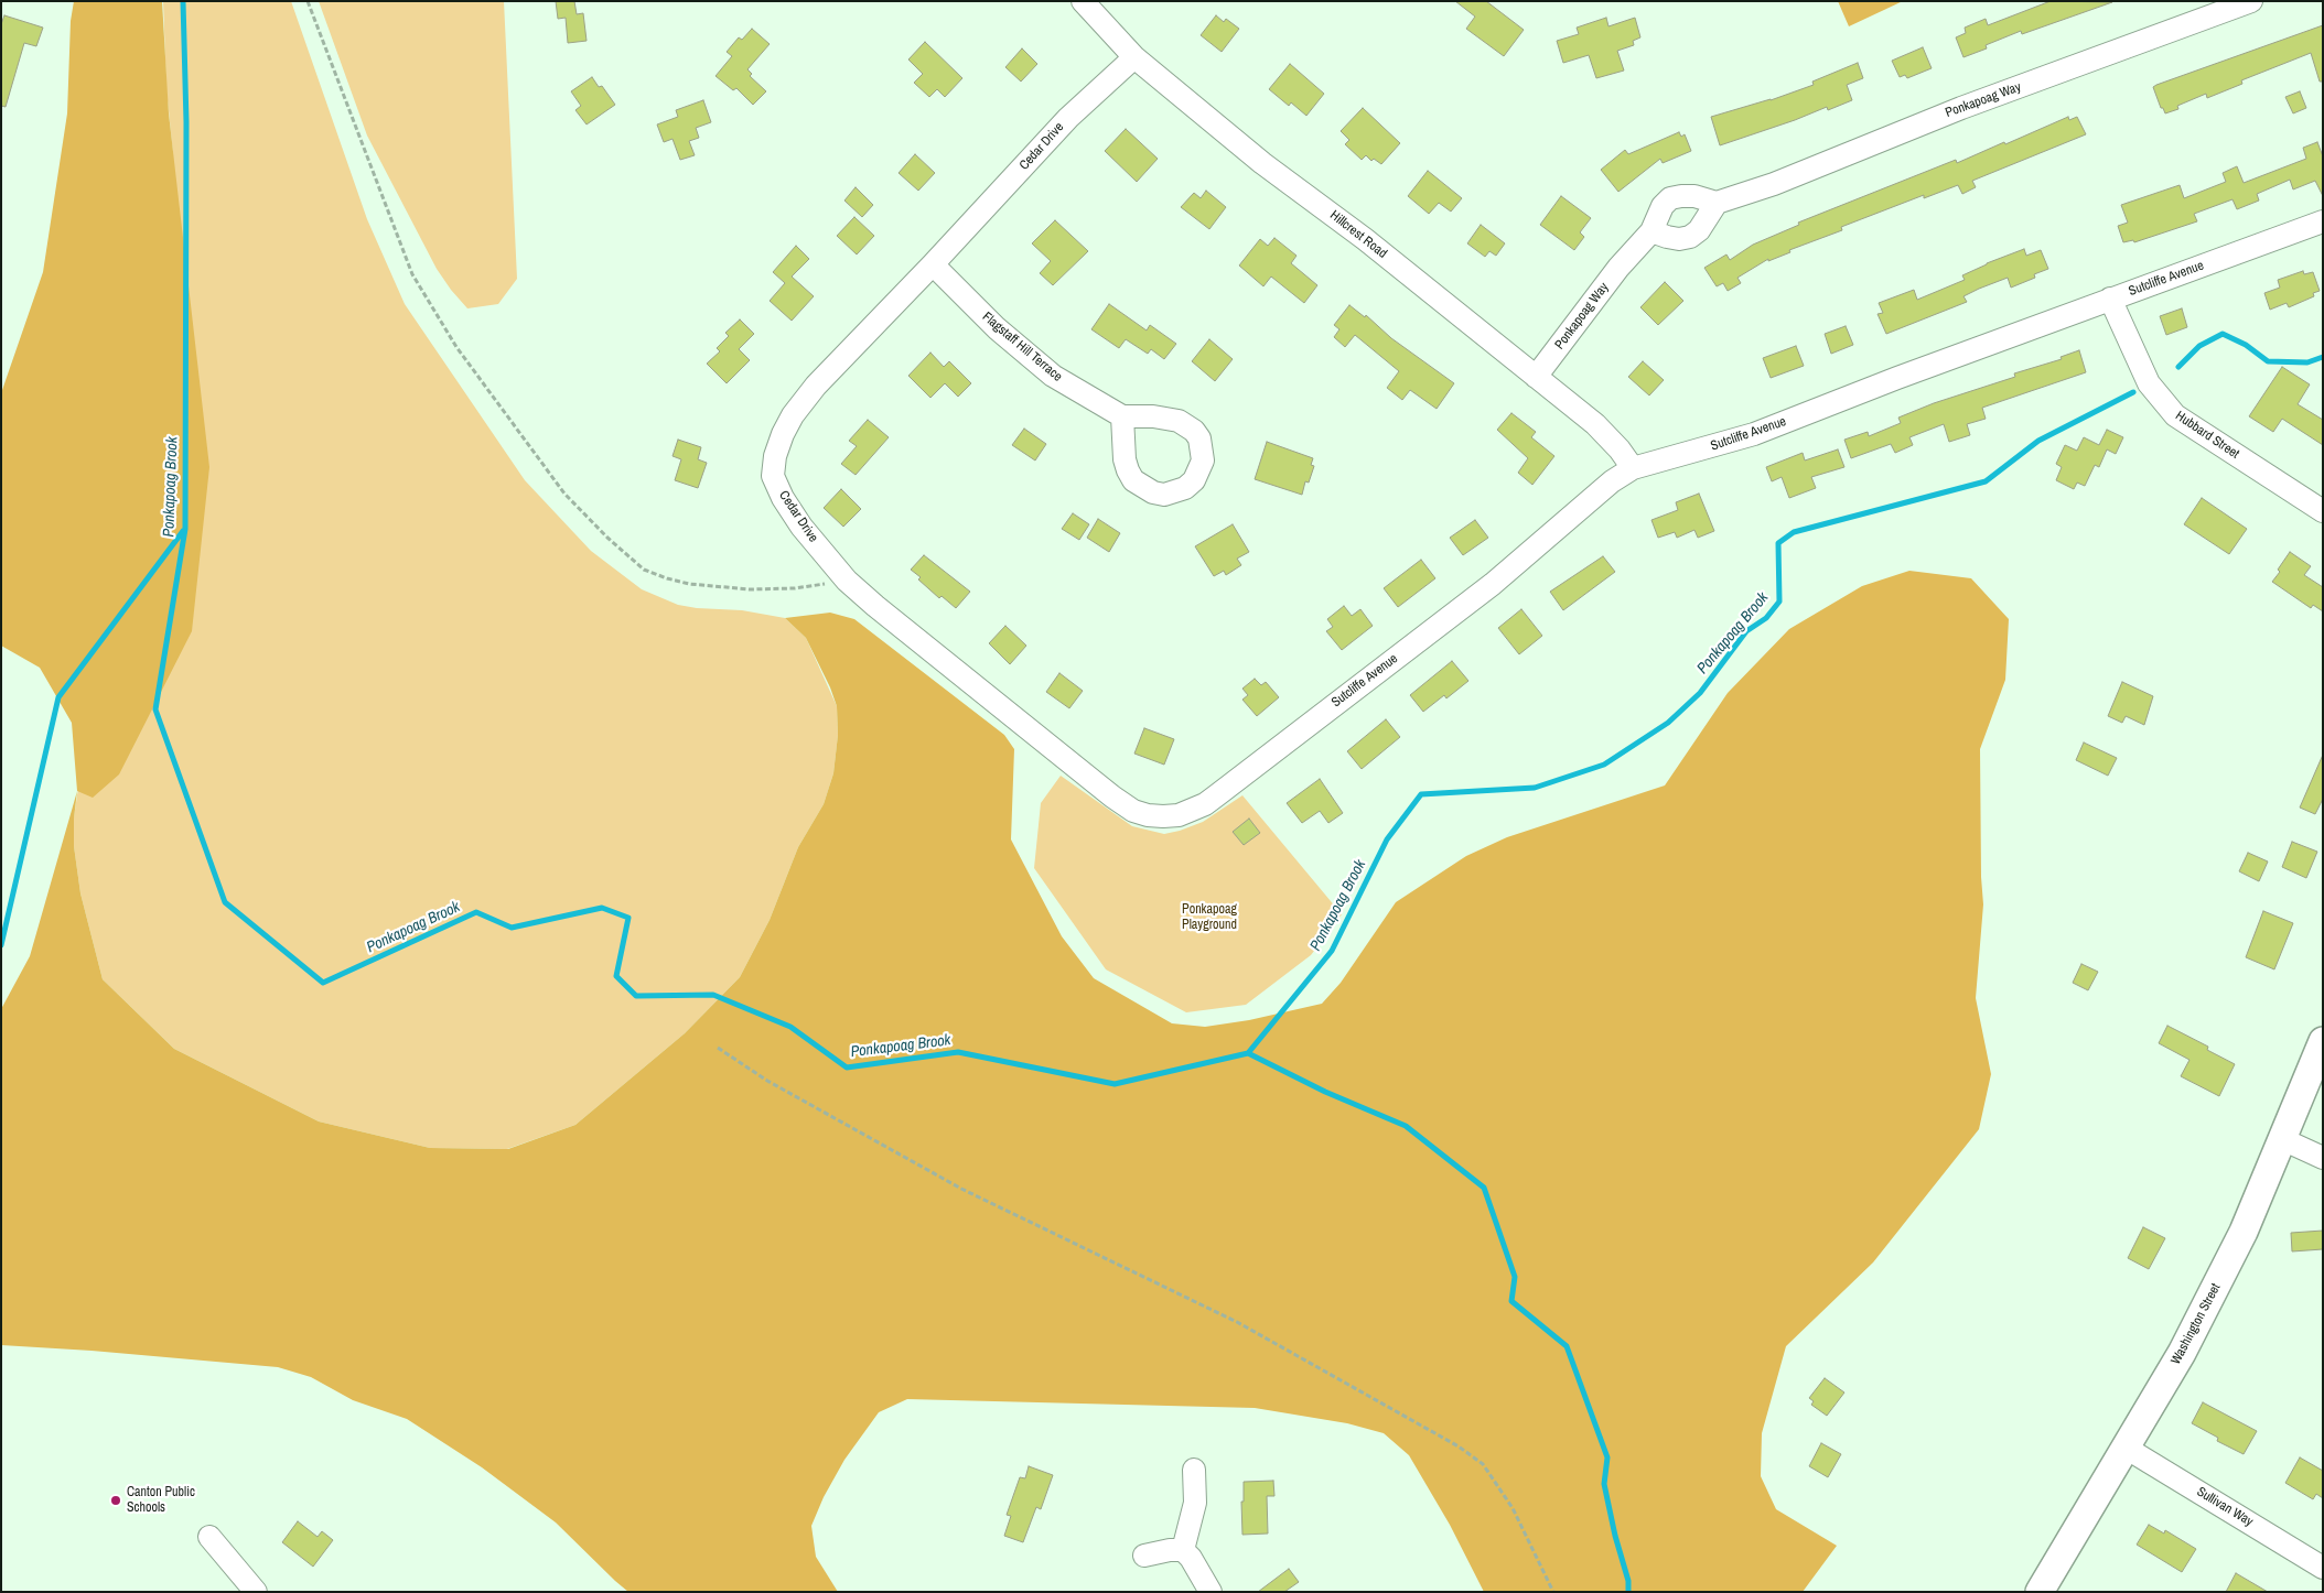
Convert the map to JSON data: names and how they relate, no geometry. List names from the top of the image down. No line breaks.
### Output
{"streets":{"main road":["Washington Street"],"street":["Ponkapoag Way","Cedar Drive","Hillcrest Road","Sutcliffe Avenue","Flagstaff Hill Terrace","Hubbard Street","Sullivan Way"]},"crossings":[["Ponkapoag Way","Hillcrest Road"],["Cedar Drive","Hillcrest Road"],["Cedar Drive","Sutcliffe Avenue"],["Cedar Drive","Flagstaff Hill Terrace"],["Hillcrest Road","Sutcliffe Avenue"],["Sutcliffe Avenue","Hubbard Street"],["Washington Street","Sullivan Way"]],"water":["Ponkapoag Brook"],"parks":["Ponkapoag Playground"],"places":["Canton Public Schools"]}
